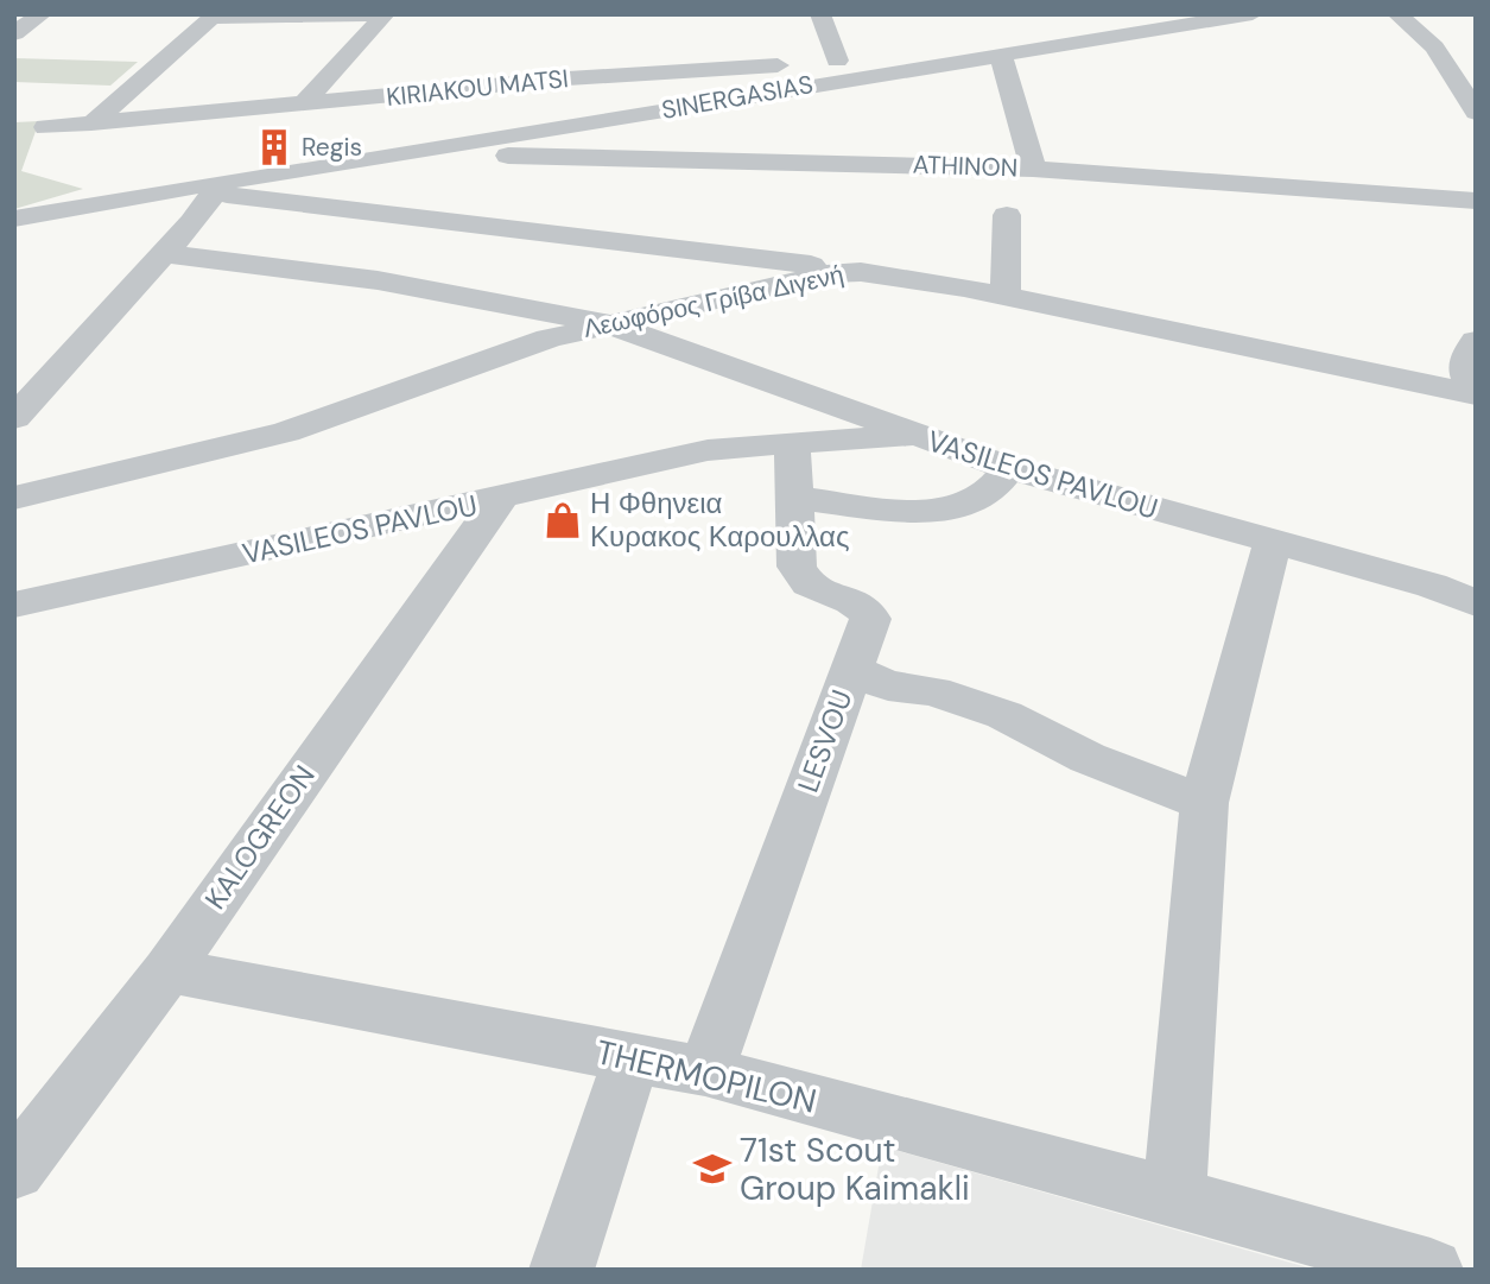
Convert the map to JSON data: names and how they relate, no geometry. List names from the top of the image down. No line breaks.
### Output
{"streets":{"street":["KIRIAKOU MATSI","SINERGASIAS","ATHINON","Λεωφόρος Γρίβα Διγενή","VASILEOS PAVLOU","LESVOU","KALOGREON","THERMOPILON"]},"crossings":[["KIRIAKOU MATSI","SINERGASIAS"],["SINERGASIAS","ATHINON"],["VASILEOS PAVLOU","LESVOU"],["VASILEOS PAVLOU","KALOGREON"],["LESVOU","THERMOPILON"],["KALOGREON","THERMOPILON"]],"places":{"building":["Regis"],"shop":["Η Φθηνεια Κυρακος Καρουλλας"],"school or university":["71st Scout Group Kaimakli"]}}
